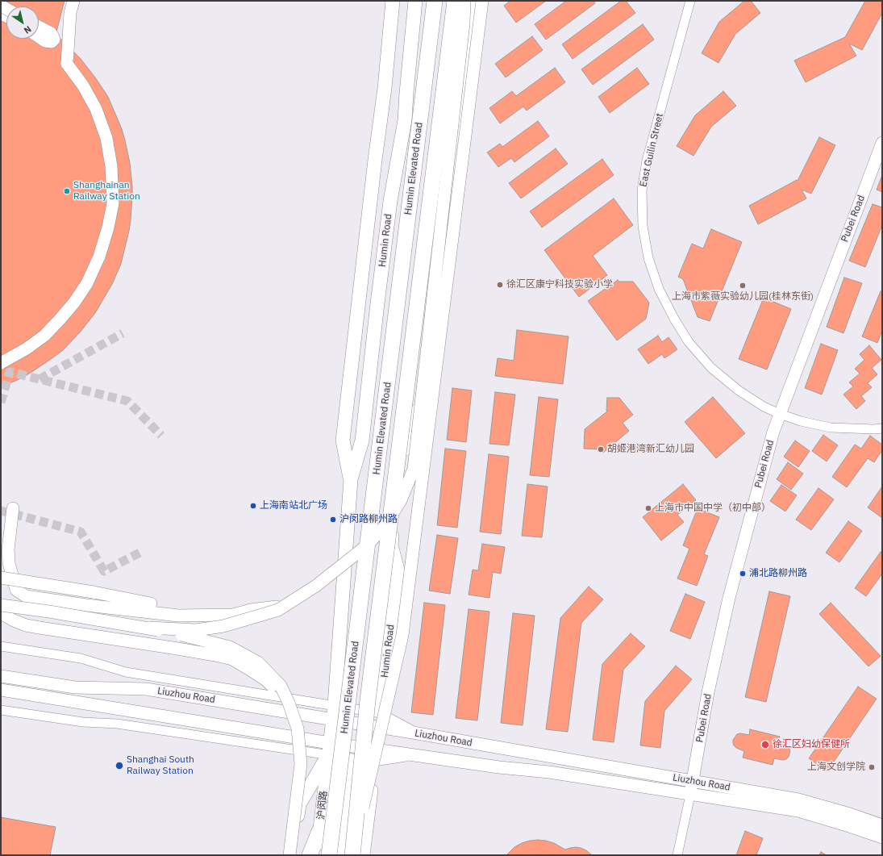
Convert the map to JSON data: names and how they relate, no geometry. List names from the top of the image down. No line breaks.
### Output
{"streets":{"highway":["Humin Elevated Road"],"main road":["Pubei Road","Humin Road","Liuzhou Road","沪闵路"],"street":["East Guilin Street"]},"crossings":[["East Guilin Street","Pubei Road"],["Humin Elevated Road","Humin Road"],["Pubei Road","Liuzhou Road"],["Humin Road","Liuzhou Road"],["Humin Road","沪闵路"],["Liuzhou Road","沪闵路"]],"places":["Shanghainan Railway Station","徐汇区康宁科技实验小学","上海市紫薇实验幼儿园(桂林东街)","胡姬港湾新汇幼儿园","上海南站北广场","上海市中国中学（初中部）","沪闵路柳州路","浦北路柳州路","徐汇区妇幼保健所","Shanghai South Railway Station","上海文创学院"],"north":"bottom right"}
